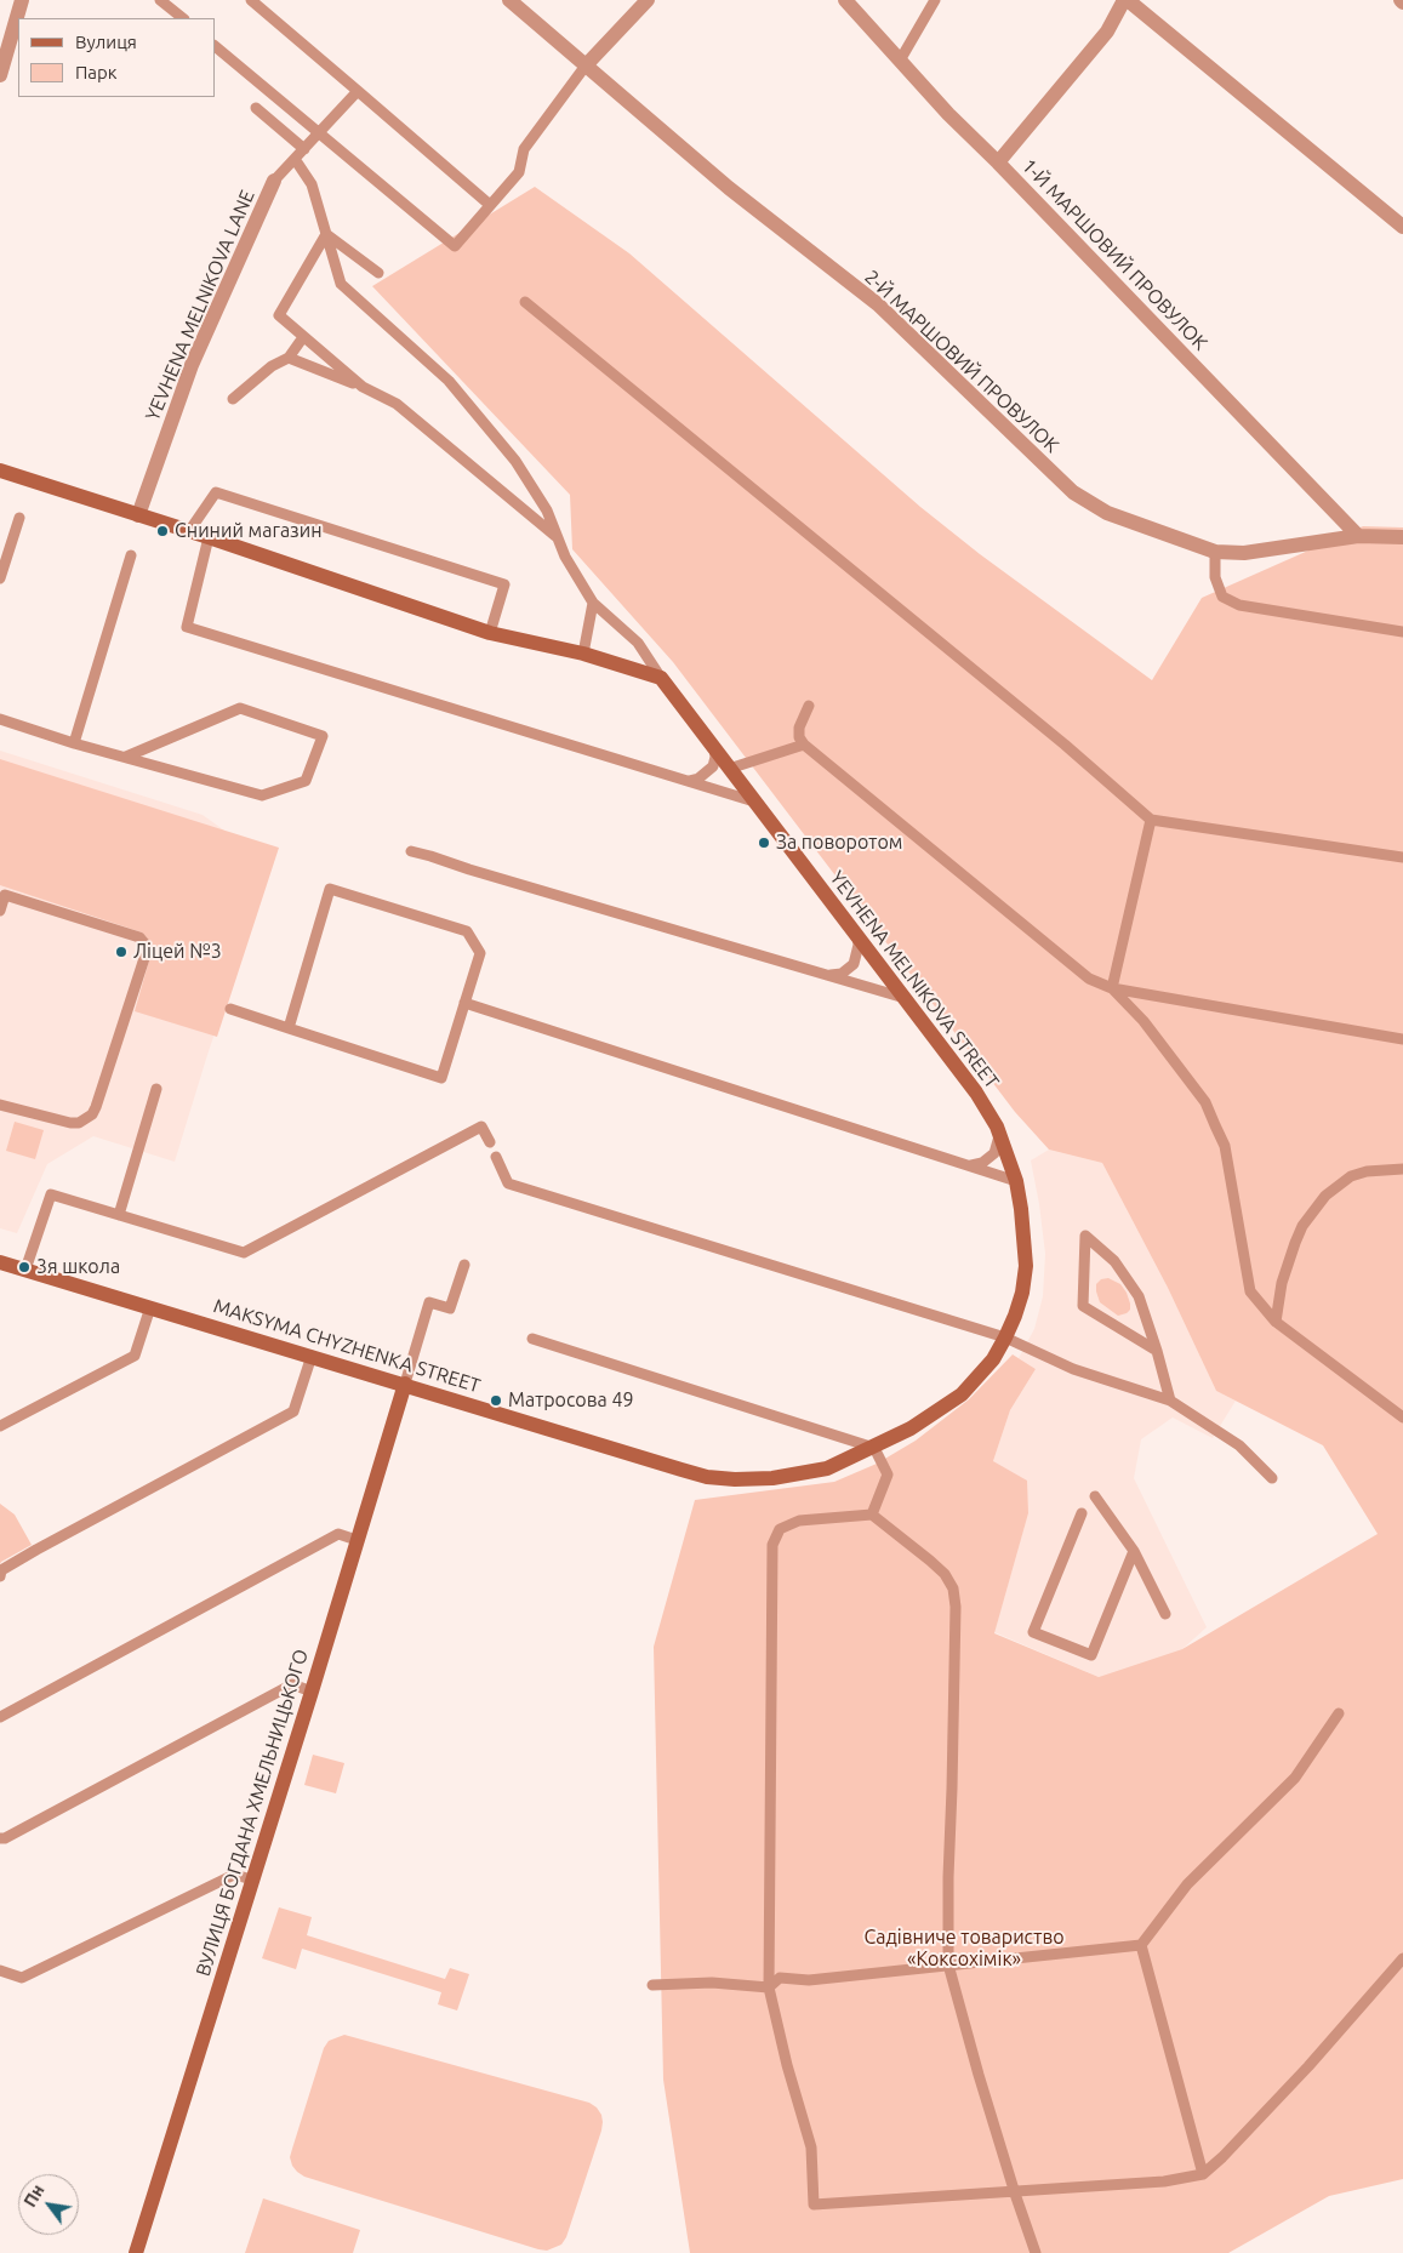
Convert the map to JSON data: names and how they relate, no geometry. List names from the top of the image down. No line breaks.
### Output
{"streets":{"street":["1-Й МАРШОВИЙ ПРОВУЛОК","YEVHENA MELNIKOVA LANE","2-Й МАРШОВИЙ ПРОВУЛОК","YEVHENA MELNIKOVA STREET","MAKSYMA CHYZHENKA STREET","ВУЛИЦЯ БОГДАНА ХМЕЛЬНИЦЬКОГО"]},"crossings":[["1-Й МАРШОВИЙ ПРОВУЛОК","2-Й МАРШОВИЙ ПРОВУЛОК"],["YEVHENA MELNIKOVA STREET","MAKSYMA CHYZHENKA STREET"],["MAKSYMA CHYZHENKA STREET","ВУЛИЦЯ БОГДАНА ХМЕЛЬНИЦЬКОГО"]],"parks":["Садівниче товариство «Коксохімік»"],"places":["Сниний магазин","За поворотом","Ліцей №3","3я школа","Матросова 49"],"legend":["Вулиця","Парк"],"north":"top left"}
